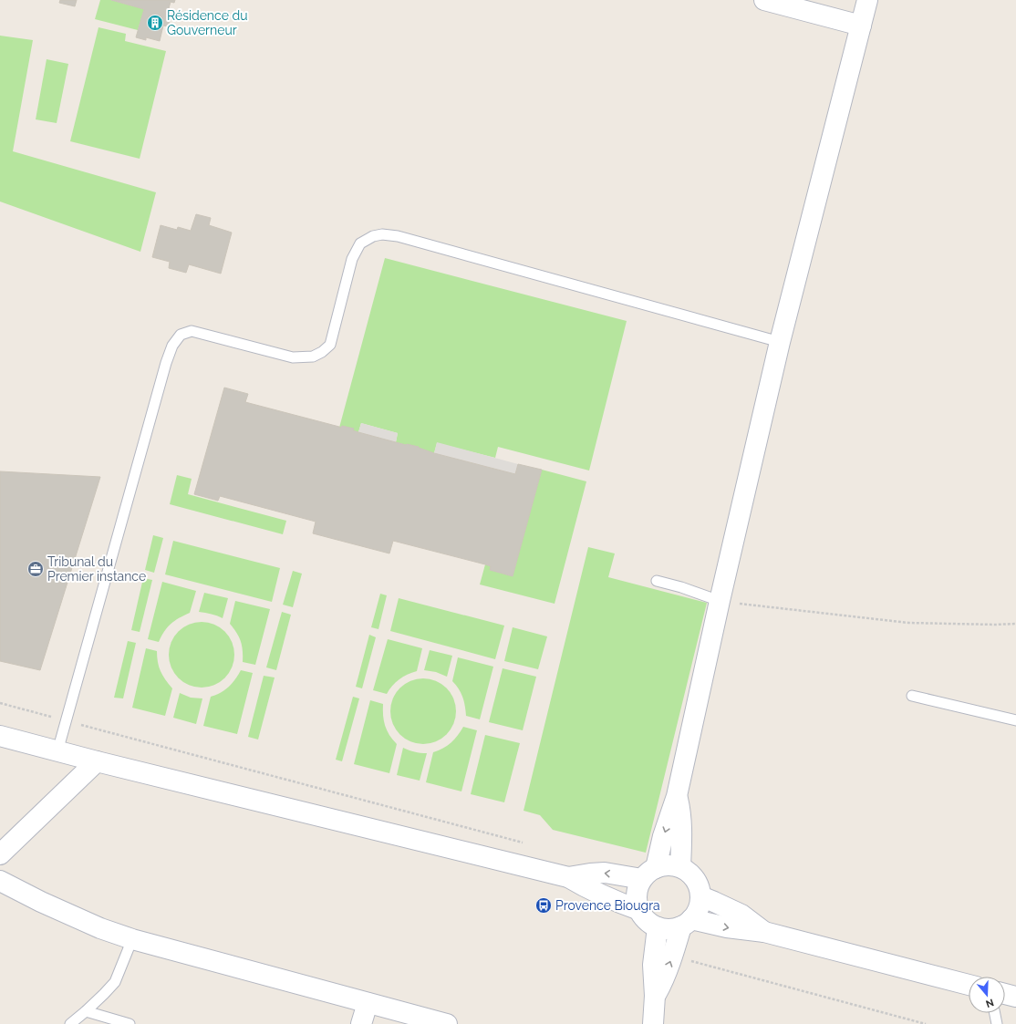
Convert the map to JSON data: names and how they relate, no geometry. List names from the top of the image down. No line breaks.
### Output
{"places":{"building":["Résidence du Gouverneur"],"office":["Tribunal du Premier instance"],"bus stop":["Provence Biougra"]},"north":"bottom"}
